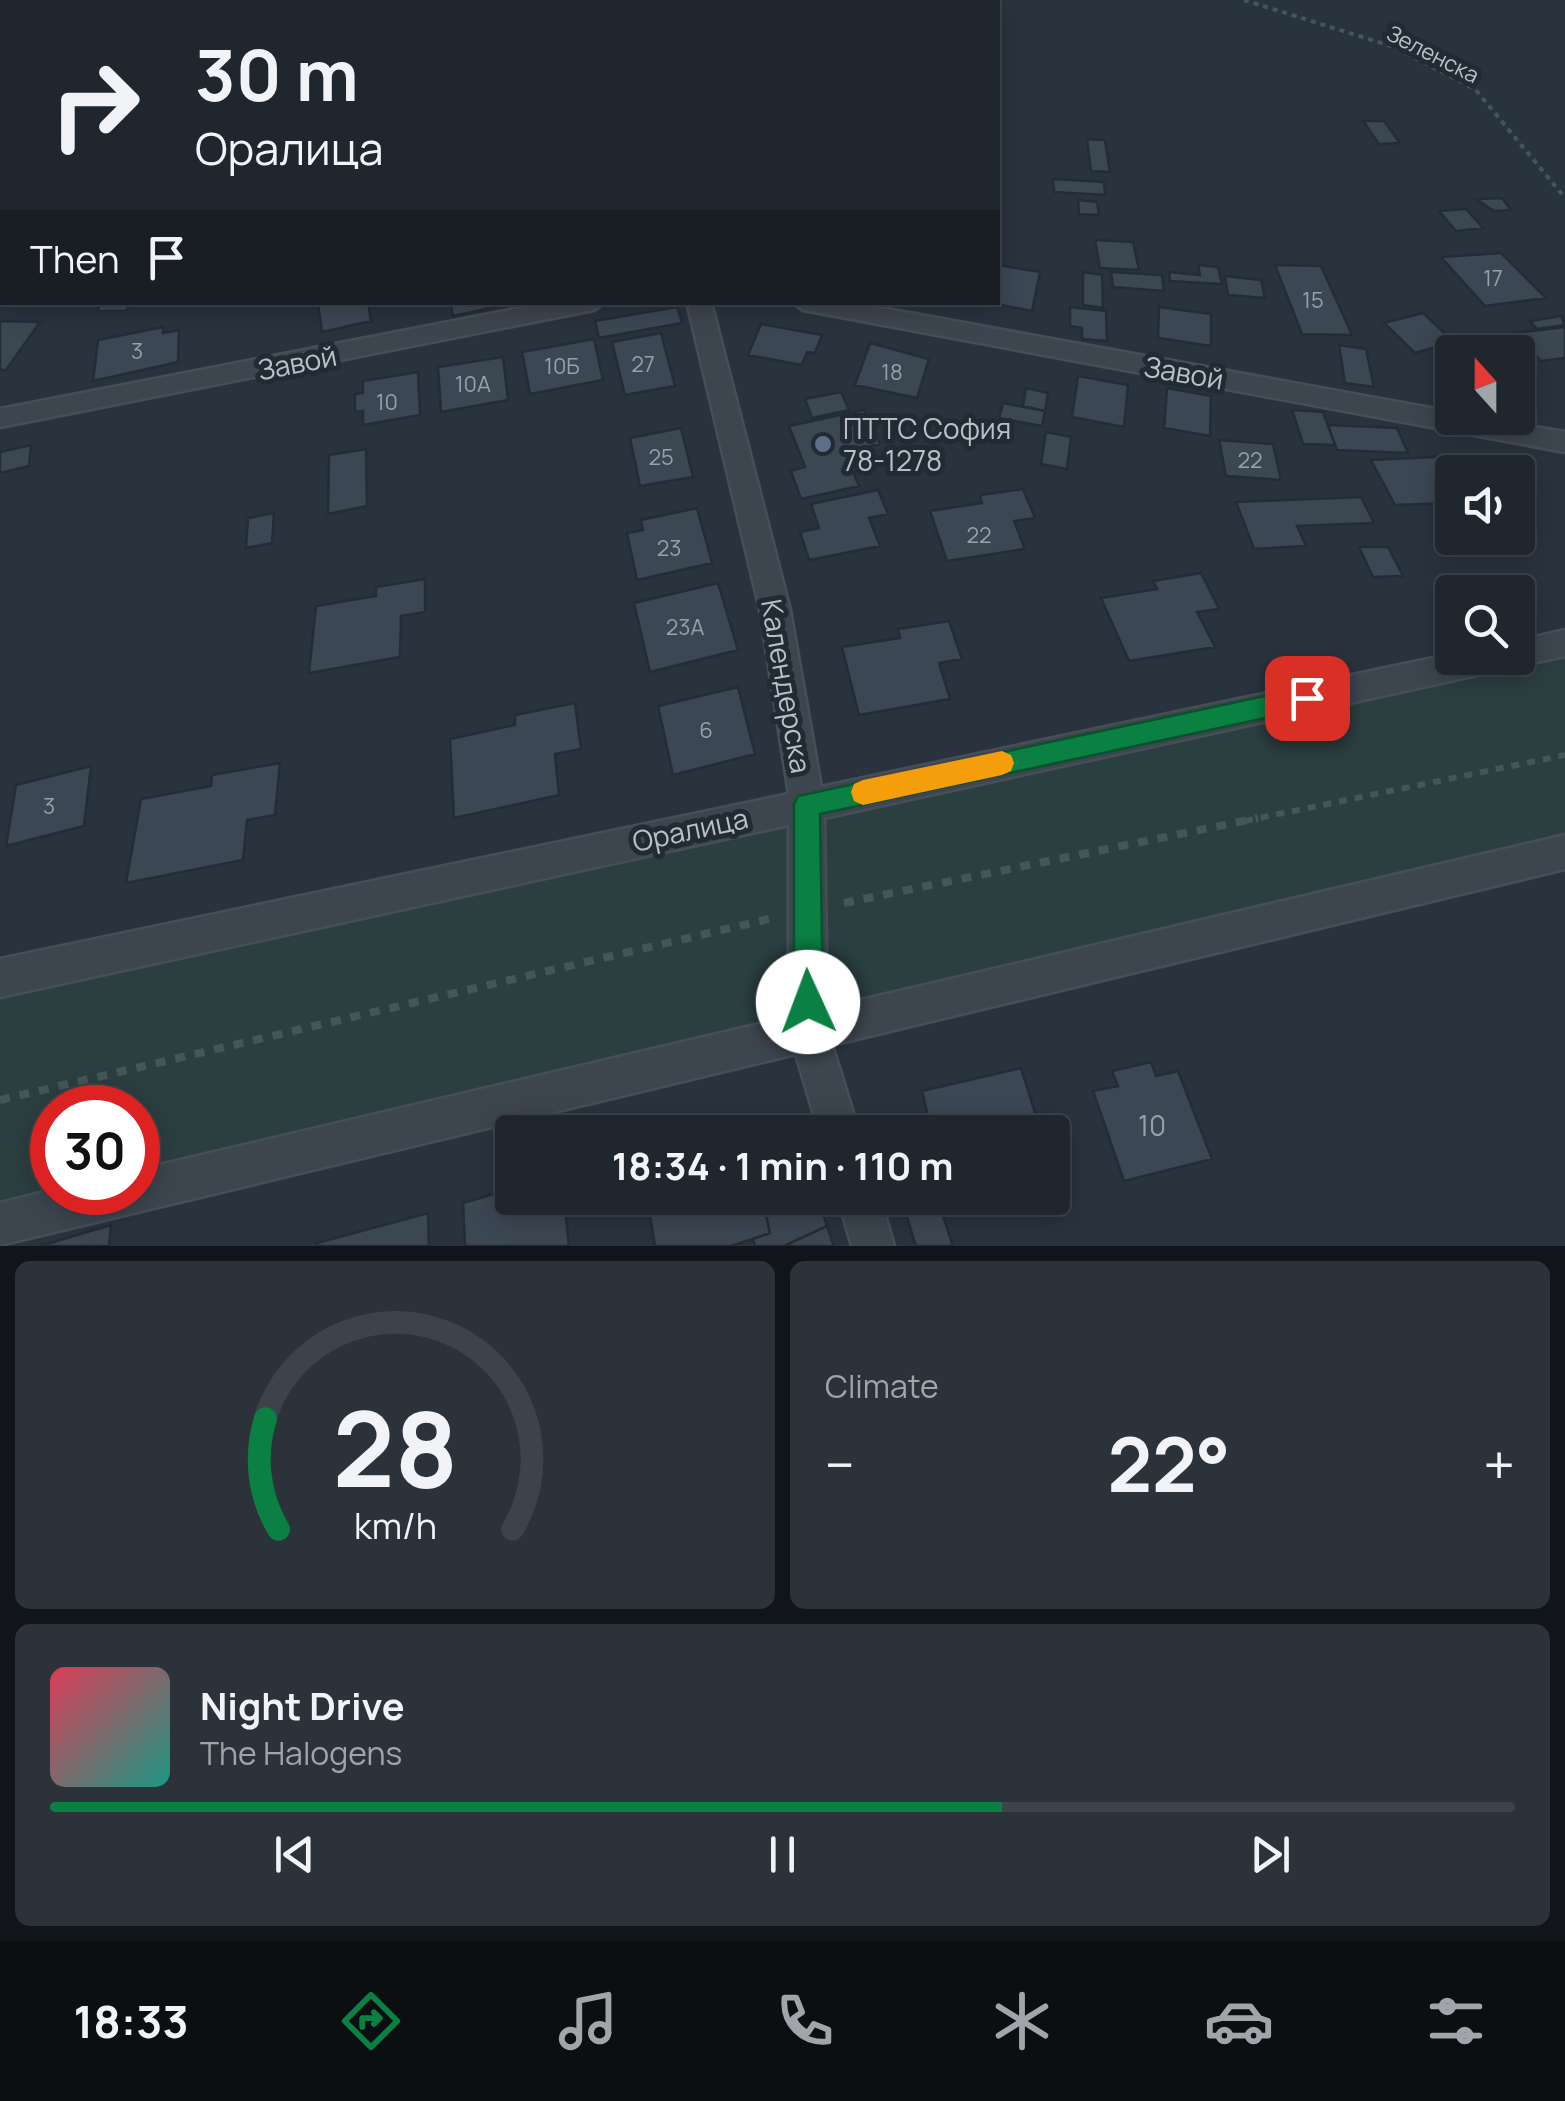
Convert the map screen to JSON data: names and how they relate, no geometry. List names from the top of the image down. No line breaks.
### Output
{"streets":{"street":["Завой","Календерска","Оралица"],"path":["Зеленска"]},"crossings":[["Календерска","Оралица"]],"places":["ПТТС София 78-1278"],"house_numbers":["17","15","3","27","10Б","18","10А","10","25","22","22","23","23А","6","3","10"],"north":"top","page":{"turn":["30 m","Оралица"],"then":"Then","limit":"30","trip":"18:34 · 1 min · 110 m","tile":"Climate","heat":["−","22°","+"],"song":["Night Drive","The Halogens"],"tabs":"18:33","gauge":["28","km/h"]}}
